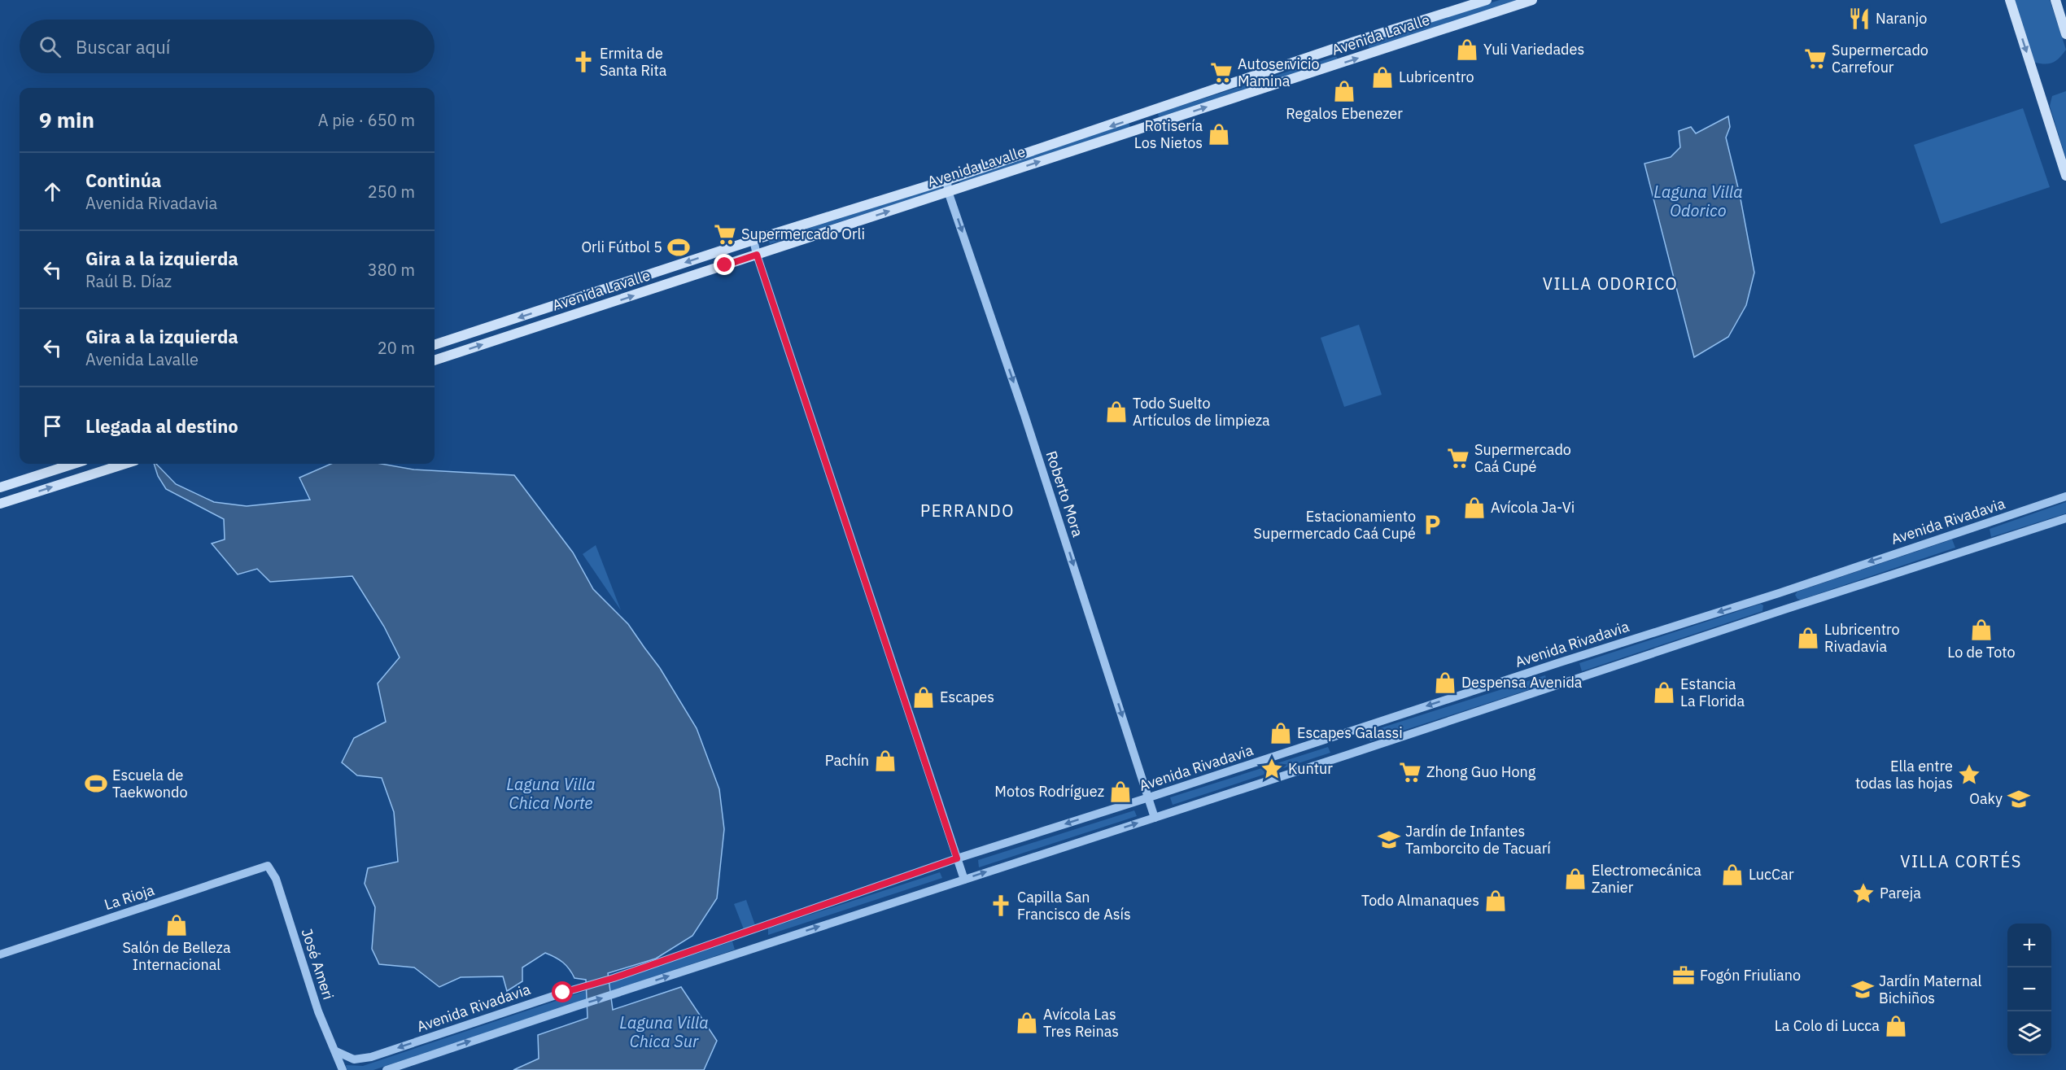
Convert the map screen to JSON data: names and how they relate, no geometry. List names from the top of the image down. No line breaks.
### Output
{"streets":{"main road":["Avenida Lavalle"],"street":["Roberto Mora","Avenida Rivadavia","La Rioja","José Ameri"]},"crossings":[["Avenida Lavalle","Roberto Mora"],["Roberto Mora","Avenida Rivadavia"],["Avenida Rivadavia","José Ameri"],["La Rioja","José Ameri"]],"one_way":["Roberto Mora"],"districts":["VILLA ODORICO","PERRANDO","VILLA CORTÉS"],"water":["Laguna Villa Odorico","Laguna Villa Chica Norte","Laguna Villa Chica Sur"],"places":{"restaurant":["Naranjo"],"shop":["Yuli Variedades","Lubricentro","Regalos Ebenezer","Rotisería Los Nietos","Todo Suelto Artículos de limpieza","Avícola Ja-Vi","Lo de Toto","Lubricentro Rivadavia","Despensa Avenida","Estancia La Florida","Escapes","Escapes Galassi","Pachín","Motos Rodríguez","LucCar","Electromecánica Zanier","Todo Almanaques","Salón de Belleza Internacional","Avícola Las Tres Reinas","La Colo di Lucca"],"supermarket":["Supermercado Carrefour","Autoservicio Mamina","Supermercado Orli","Supermercado Caá Cupé","Zhong Guo Hong"],"church":["Ermita de Santa Rita","Capilla San Francisco de Asís"],"sports":["Orli Fútbol 5","Escuela de Taekwondo"],"parking":["Estacionamiento Supermercado Caá Cupé"],"place":["Kuntur","Ella entre todas las hojas","Pareja"],"school or university":["Oaky","Jardín de Infantes Tamborcito de Tacuarí","Jardín Maternal Bichiños"],"office":["Fogón Friuliano"]},"page":{"search":"Buscar aquí","heading":["9 min","A pie · 650 m"],"list":[["Continúa","Avenida Rivadavia","250 m"],["Gira a la izquierda","Raúl B. Díaz","380 m"],["Gira a la izquierda","Avenida Lavalle","20 m"],"Llegada al destino"],"map_buttons":["+","−"]}}
